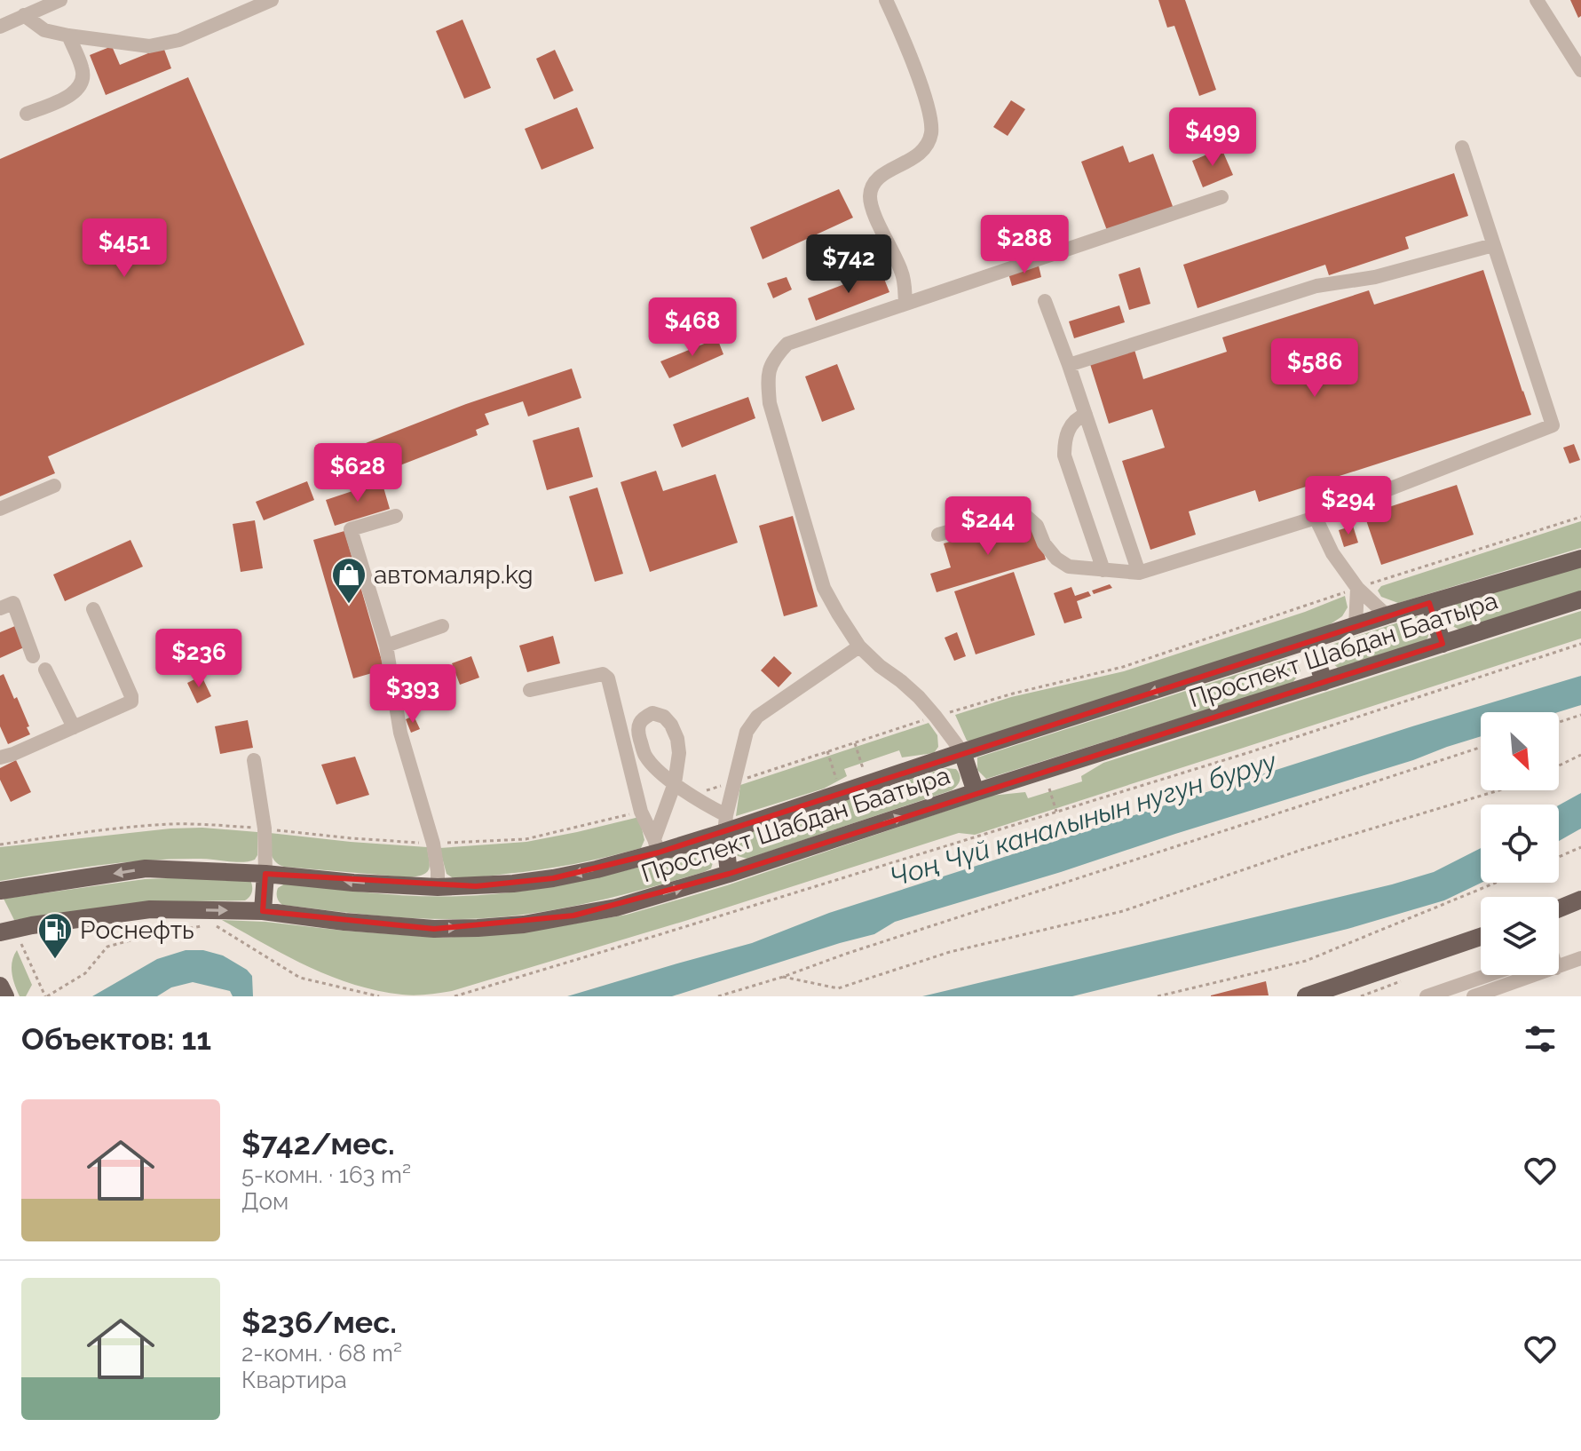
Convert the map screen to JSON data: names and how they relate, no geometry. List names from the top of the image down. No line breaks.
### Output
{"streets":{"main road":["Проспект Шабдан Баатыра"]},"water":["Чоң Чүй каналынын нугун буруу"],"places":{"shop":["автомаляр.kg"],"fuel station":["Роснефть"]},"north":"bottom right","page":{"price":["$499","$288","$451","$742","$468","$586","$628","$294","$244","$236","$393"],"heading":"Объектов: 11","list":[{"name":"$742/мес.","note":"5-комн. · 163 m² · Дом"},{"name":"$236/мес.","note":"2-комн. · 68 m² · Квартира"}]}}
